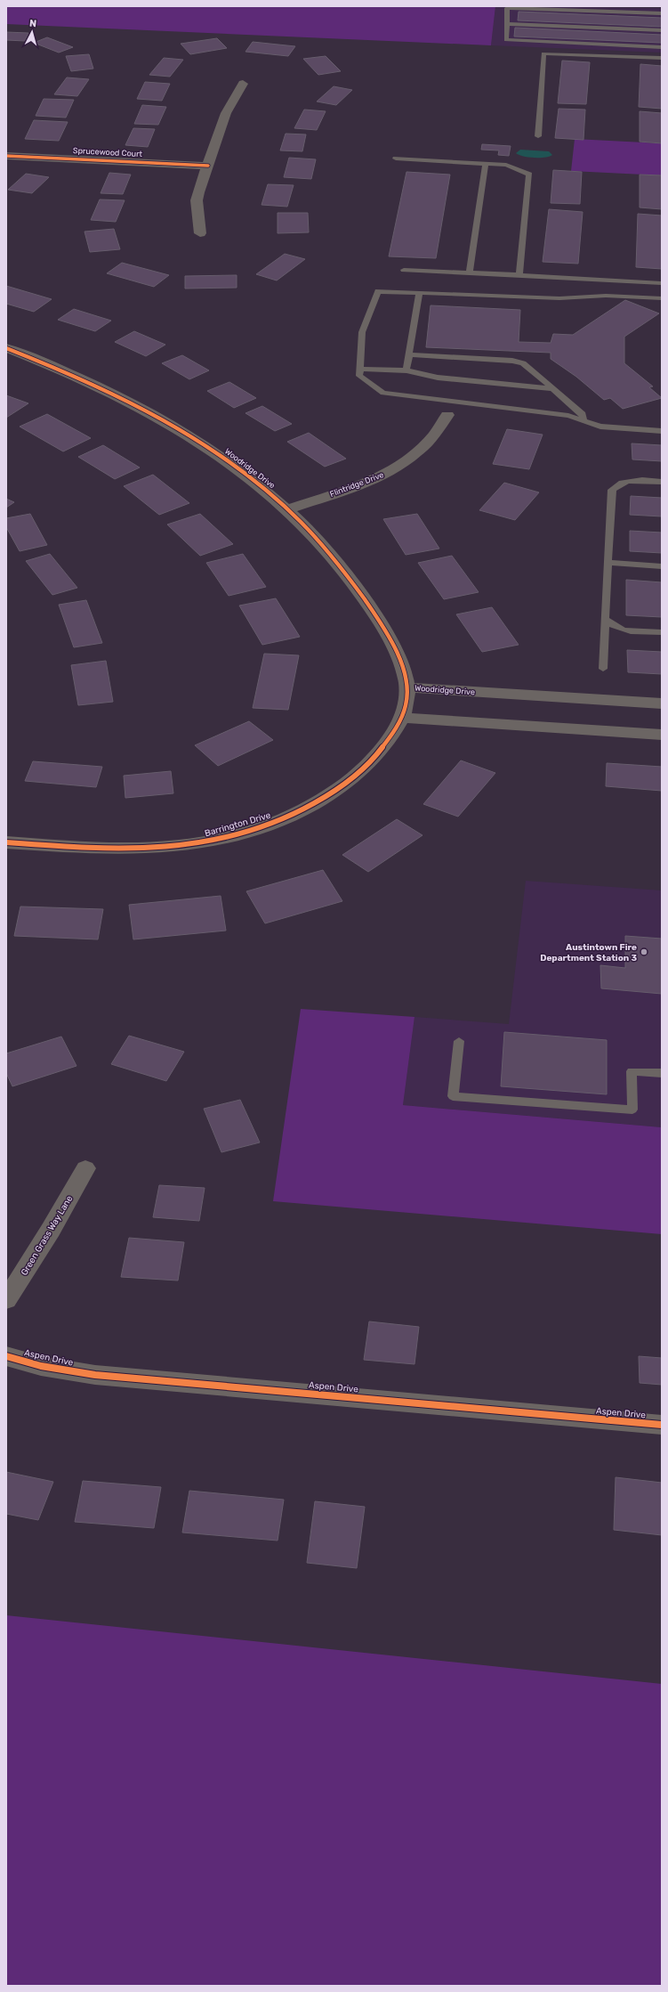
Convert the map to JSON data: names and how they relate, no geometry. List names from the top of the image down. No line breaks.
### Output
{"streets":{"street":["Sprucewood Court","Woodridge Drive","Flintridge Drive","Barrington Drive","Green Grass Way Lane","Aspen Drive"]},"crossings":[["Woodridge Drive","Flintridge Drive"],["Woodridge Drive","Barrington Drive"]],"places":["Austintown Fire Department Station 3"],"north":"top"}
